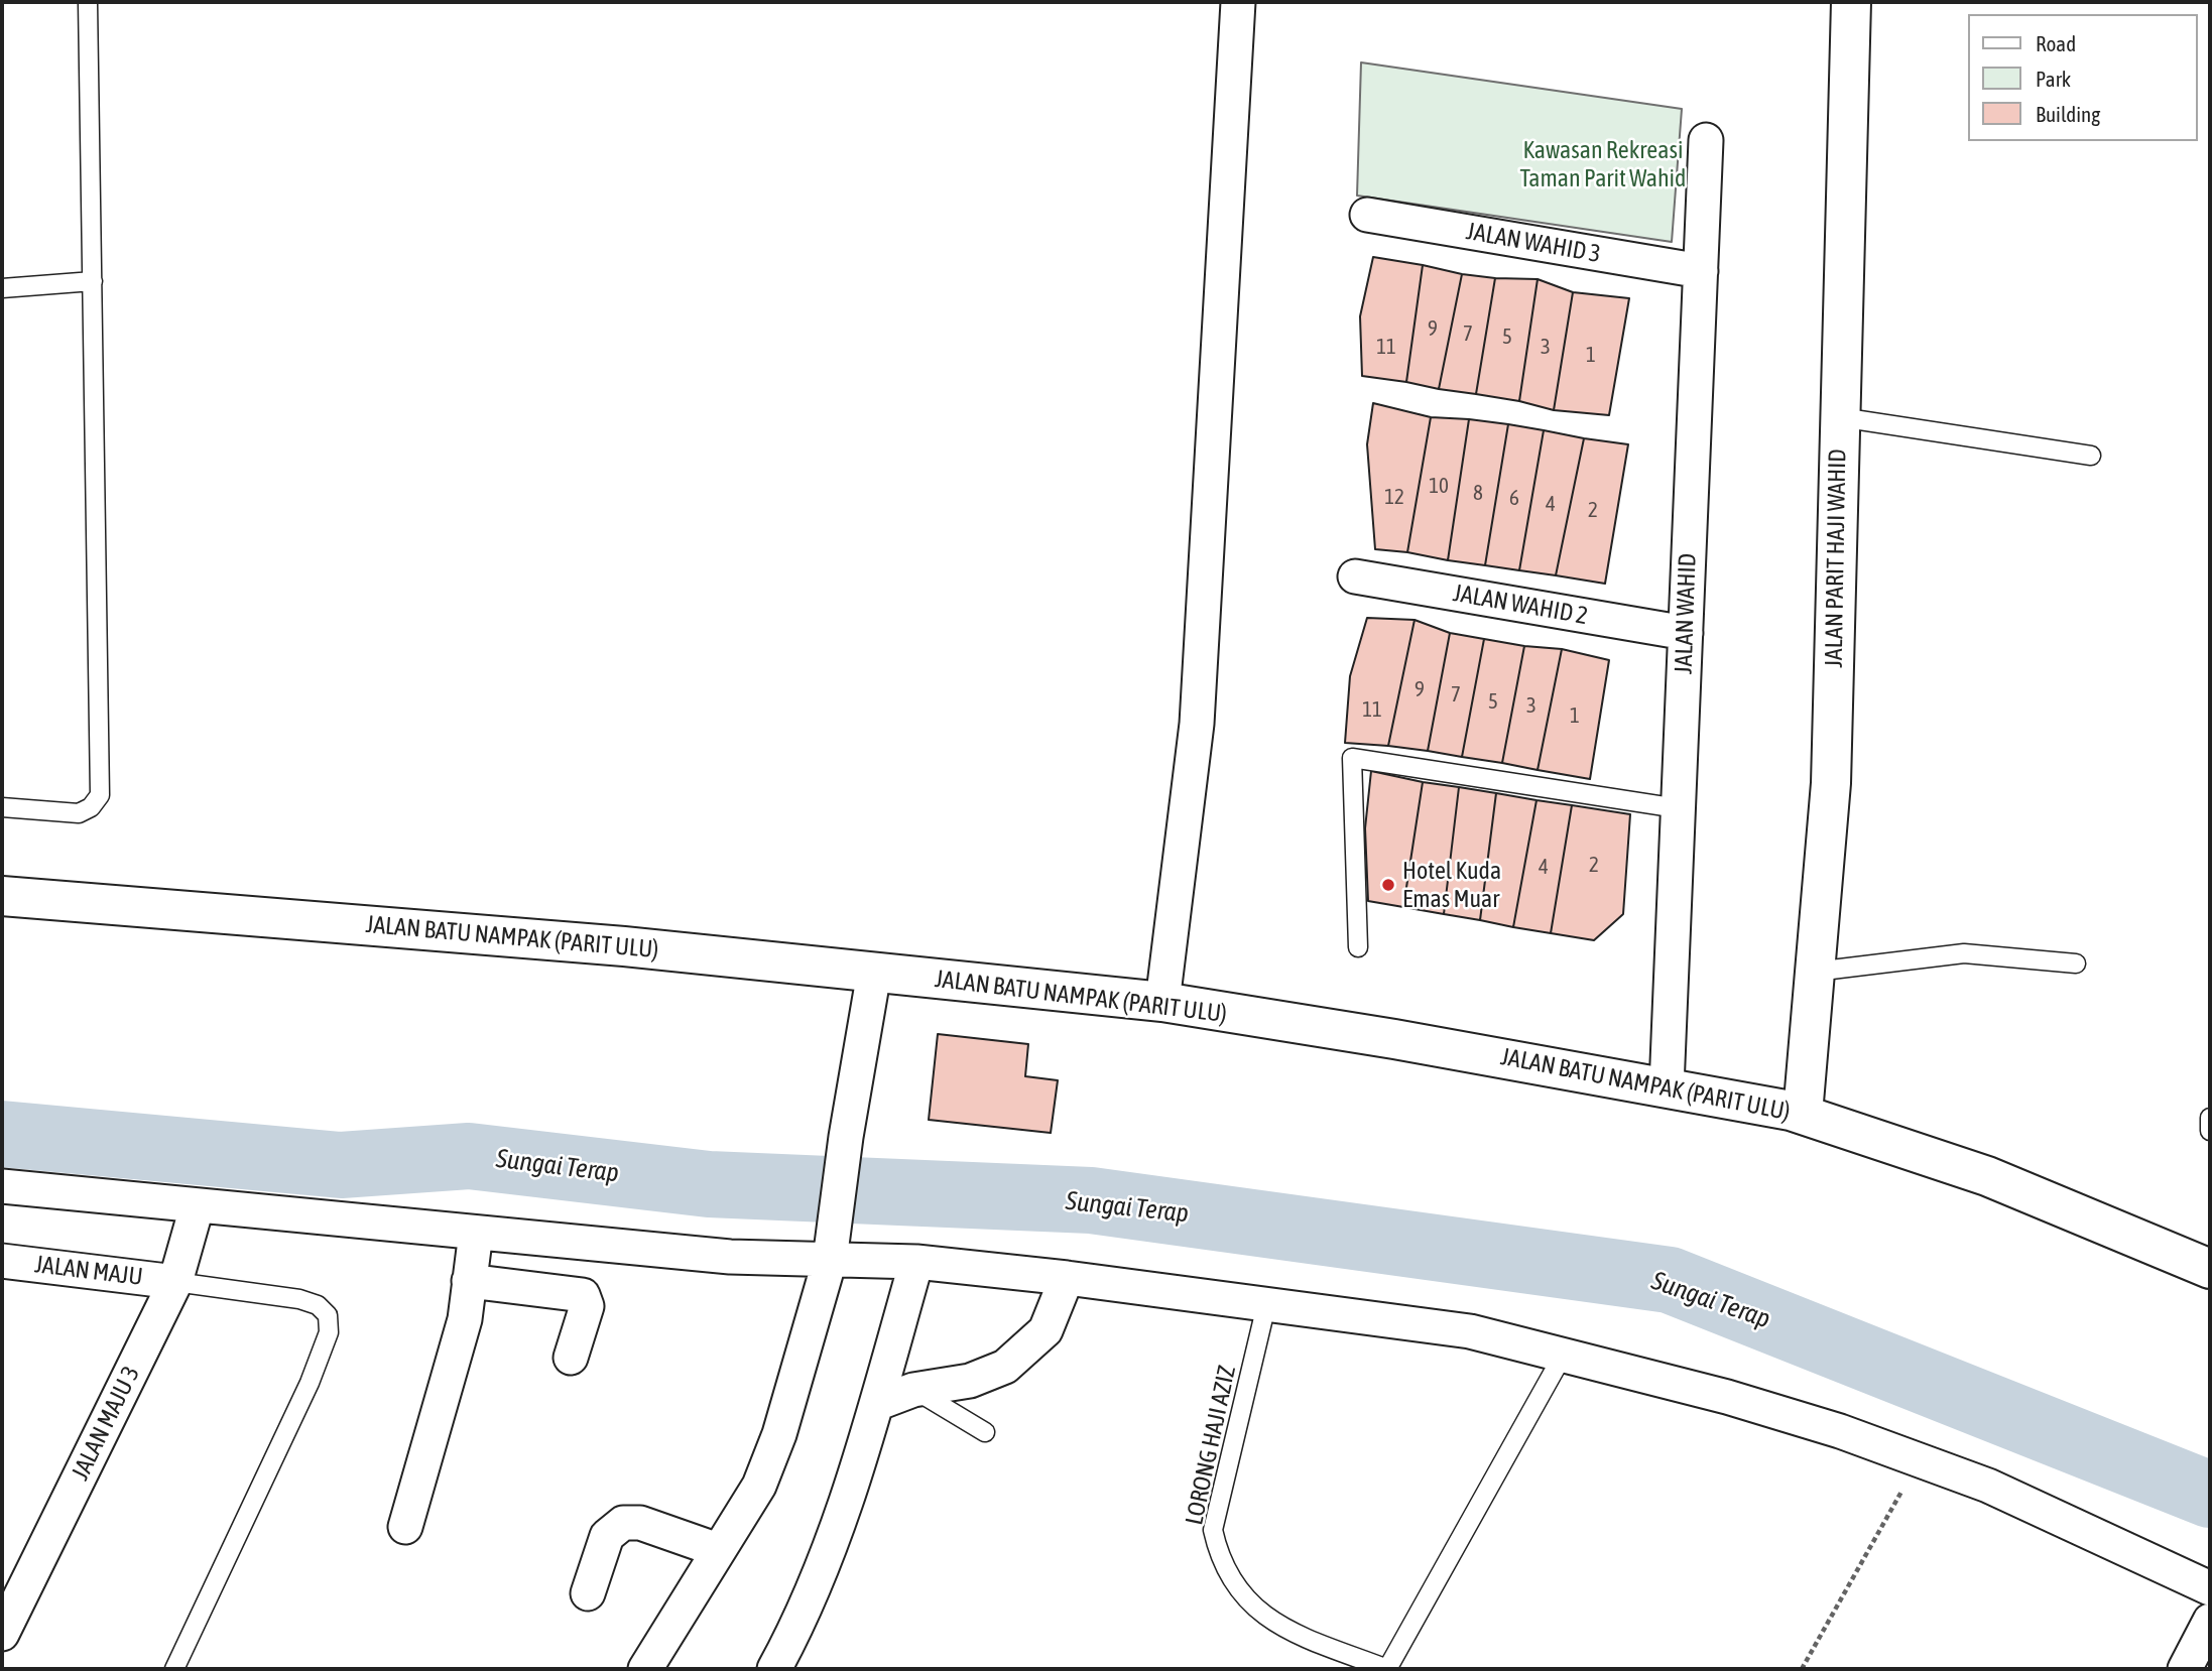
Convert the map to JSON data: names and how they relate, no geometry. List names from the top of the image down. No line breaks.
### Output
{"streets":{"street":["JALAN WAHID 3","JALAN PARIT HAJI WAHID","JALAN WAHID 2","JALAN WAHID","JALAN BATU NAMPAK (PARIT ULU)","JALAN MAJU","JALAN MAJU 3"],"lane":["LORONG HAJI AZIZ"]},"crossings":[["JALAN WAHID 3","JALAN WAHID"],["JALAN PARIT HAJI WAHID","JALAN BATU NAMPAK (PARIT ULU)"],["JALAN WAHID 2","JALAN WAHID"],["JALAN WAHID","JALAN BATU NAMPAK (PARIT ULU)"],["JALAN MAJU","JALAN MAJU 3"]],"water":["Sungai Terap"],"parks":["Kawasan Rekreasi Taman Parit Wahid"],"places":["Hotel Kuda Emas Muar"],"house_numbers":["9","7","5","11","3","1","10","8","12","6","4","2","9","7","5","3","11","1","2","4"],"legend":["Road","Park","Building"]}
